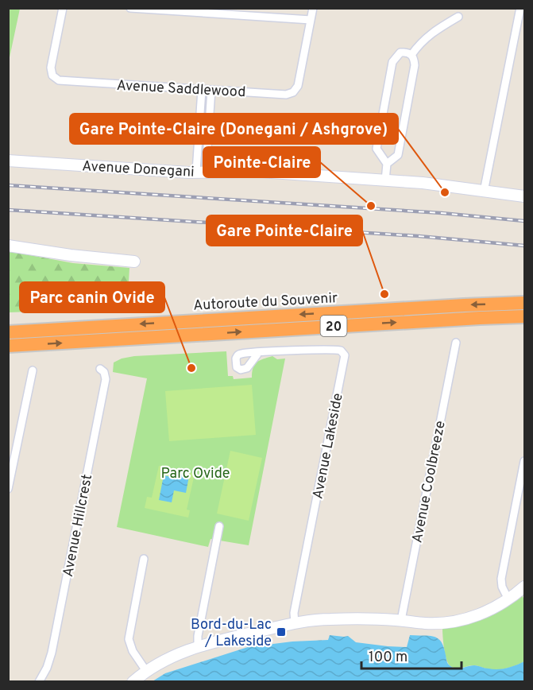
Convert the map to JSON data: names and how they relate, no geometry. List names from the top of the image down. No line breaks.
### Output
{"streets":{"highway":["Autoroute du Souvenir","20"],"street":["Avenue Saddlewood","Avenue Donegani","Avenue Lakeside","Avenue Coolbreeze","Avenue Hillcrest"]},"parks":["Parc Ovide"],"places":{"other":["Gare Pointe-Claire (Donegani / Ashgrove)","Pointe-Claire","Gare Pointe-Claire","Parc canin Ovide"],"transit":["Bord-du-Lac / Lakeside"]},"scale_bar":"100 m"}
